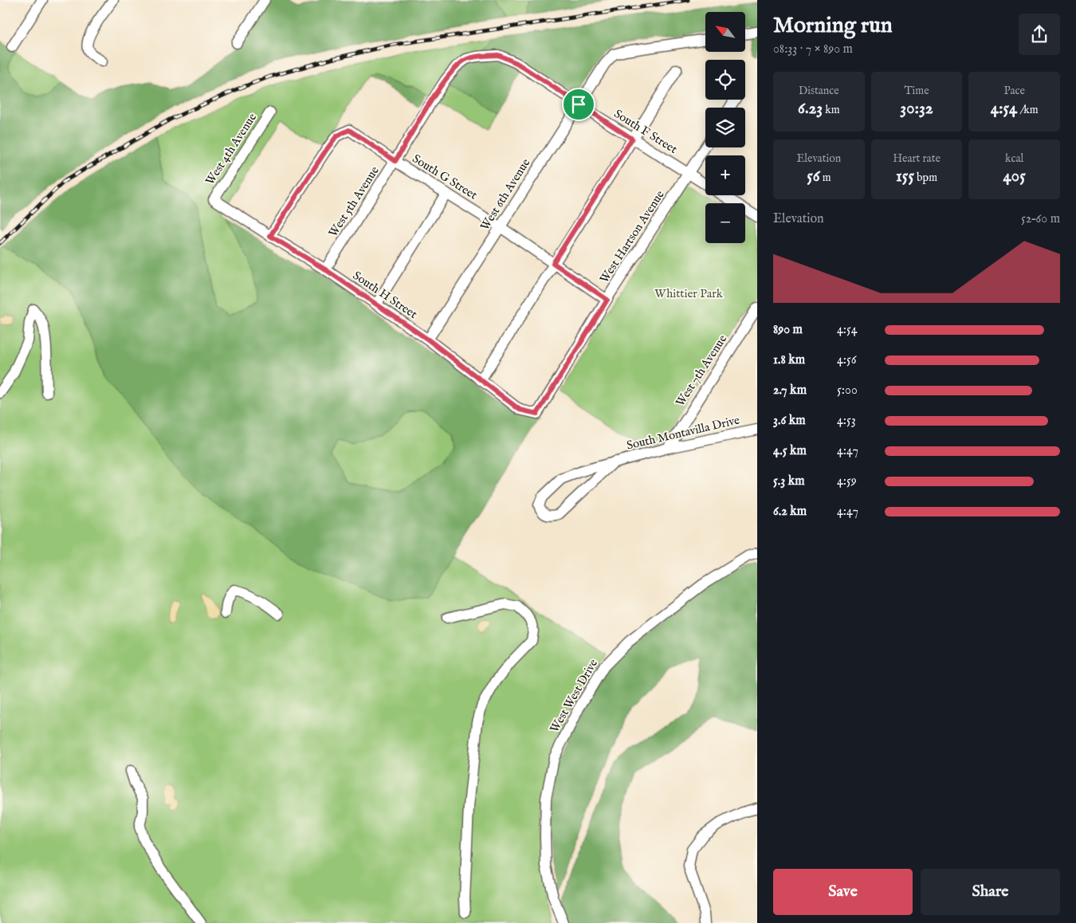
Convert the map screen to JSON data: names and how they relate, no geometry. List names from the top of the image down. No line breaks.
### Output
{"streets":{"street":["South F Street","West 4th Avenue","South G Street","West 6th Avenue","West 5th Avenue","West Hartson Avenue","South H Street","West 7th Avenue","South Montavilla Drive","West West Drive"]},"crossings":[["South F Street","West 6th Avenue"],["South F Street","West 5th Avenue"],["South F Street","West Hartson Avenue"],["West 4th Avenue","South H Street"],["South G Street","West 6th Avenue"],["South G Street","West 5th Avenue"],["South G Street","West Hartson Avenue"],["South G Street","South H Street"],["West 6th Avenue","South H Street"],["West 5th Avenue","South H Street"],["West Hartson Avenue","South H Street"],["West 7th Avenue","South Montavilla Drive"]],"parks":["Whittier Park"],"north":"top left","page":{"heading":["Morning run","08:33 · 7 × 890 m"],"map_buttons":["+","−"],"stats":[["Distance","6.23 km"],["Time","30:32"],["Pace","4:54 /km"],["Elevation","56 m"],["Heart rate","155 bpm"],["kcal","405"]],"chart":["Elevation","52–60 m"],"list":[{"name":"890 m","note":"4:54"},{"name":"1.8 km","note":"4:56"},{"name":"2.7 km","note":"5:00"},{"name":"3.6 km","note":"4:53"},{"name":"4.5 km","note":"4:47"},{"name":"5.3 km","note":"4:59"},{"name":"6.2 km","note":"4:47"}],"buttons":["Save","Share"]}}
